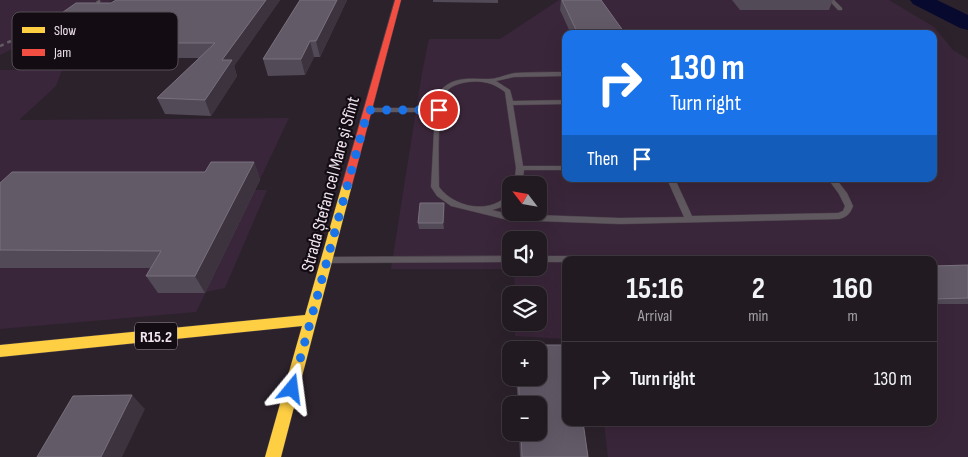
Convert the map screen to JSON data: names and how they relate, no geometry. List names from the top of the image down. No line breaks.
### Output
{"streets":{"main road":["Strada Ștefan cel Mare și Sfînt","R15.2"]},"crossings":[["Strada Ștefan cel Mare și Sfînt","R15.2"]],"legend":["Slow","Jam"],"north":"top left","page":{"turn":["130 m","Turn right"],"then":"Then","map_buttons":["+","−"],"eta":["15:16","Arrival","2","min","160","m"],"list":[{"name":"Turn right","value":"130 m"}]}}
